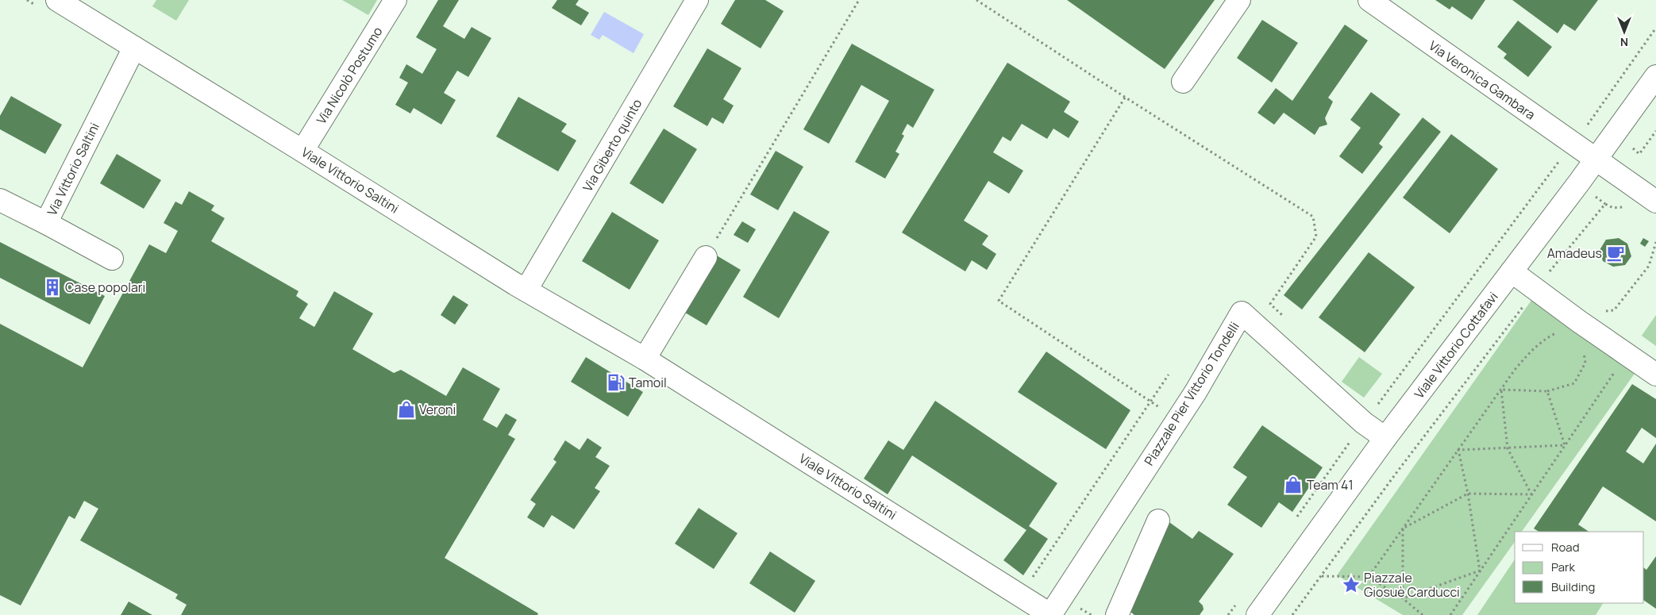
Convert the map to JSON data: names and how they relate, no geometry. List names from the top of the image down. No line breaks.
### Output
{"streets":{"street":["Via Nicolò Postumo","Via Veronica Gambara","Via Giberto quinto","Via Vittorio Saltini","Viale Vittorio Saltini","Viale Vittorio Cottafavi","Piazzale Pier Vittorio Tondelli"]},"crossings":[["Via Nicolò Postumo","Viale Vittorio Saltini"],["Via Veronica Gambara","Viale Vittorio Cottafavi"],["Via Giberto quinto","Viale Vittorio Saltini"],["Via Vittorio Saltini","Viale Vittorio Saltini"],["Viale Vittorio Saltini","Piazzale Pier Vittorio Tondelli"],["Viale Vittorio Cottafavi","Piazzale Pier Vittorio Tondelli"]],"places":{"cafe":["Amadeus"],"building":["Case popolari"],"fuel station":["Tamoil"],"shop":["Veroni","Team 41"],"place":["Piazzale Giosuè Carducci"]},"legend":["Road","Park","Building"],"north":"bottom"}
